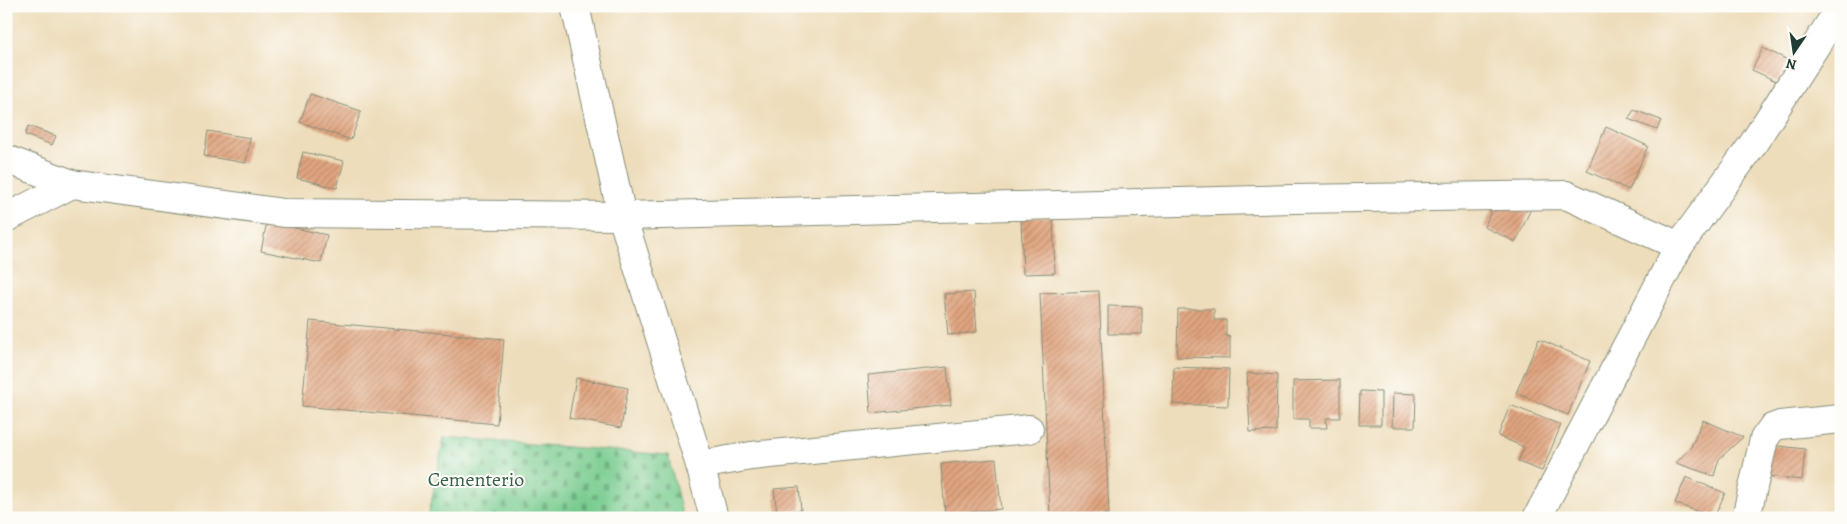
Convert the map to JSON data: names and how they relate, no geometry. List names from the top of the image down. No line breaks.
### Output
{"parks":["Cementerio"],"north":"bottom"}
